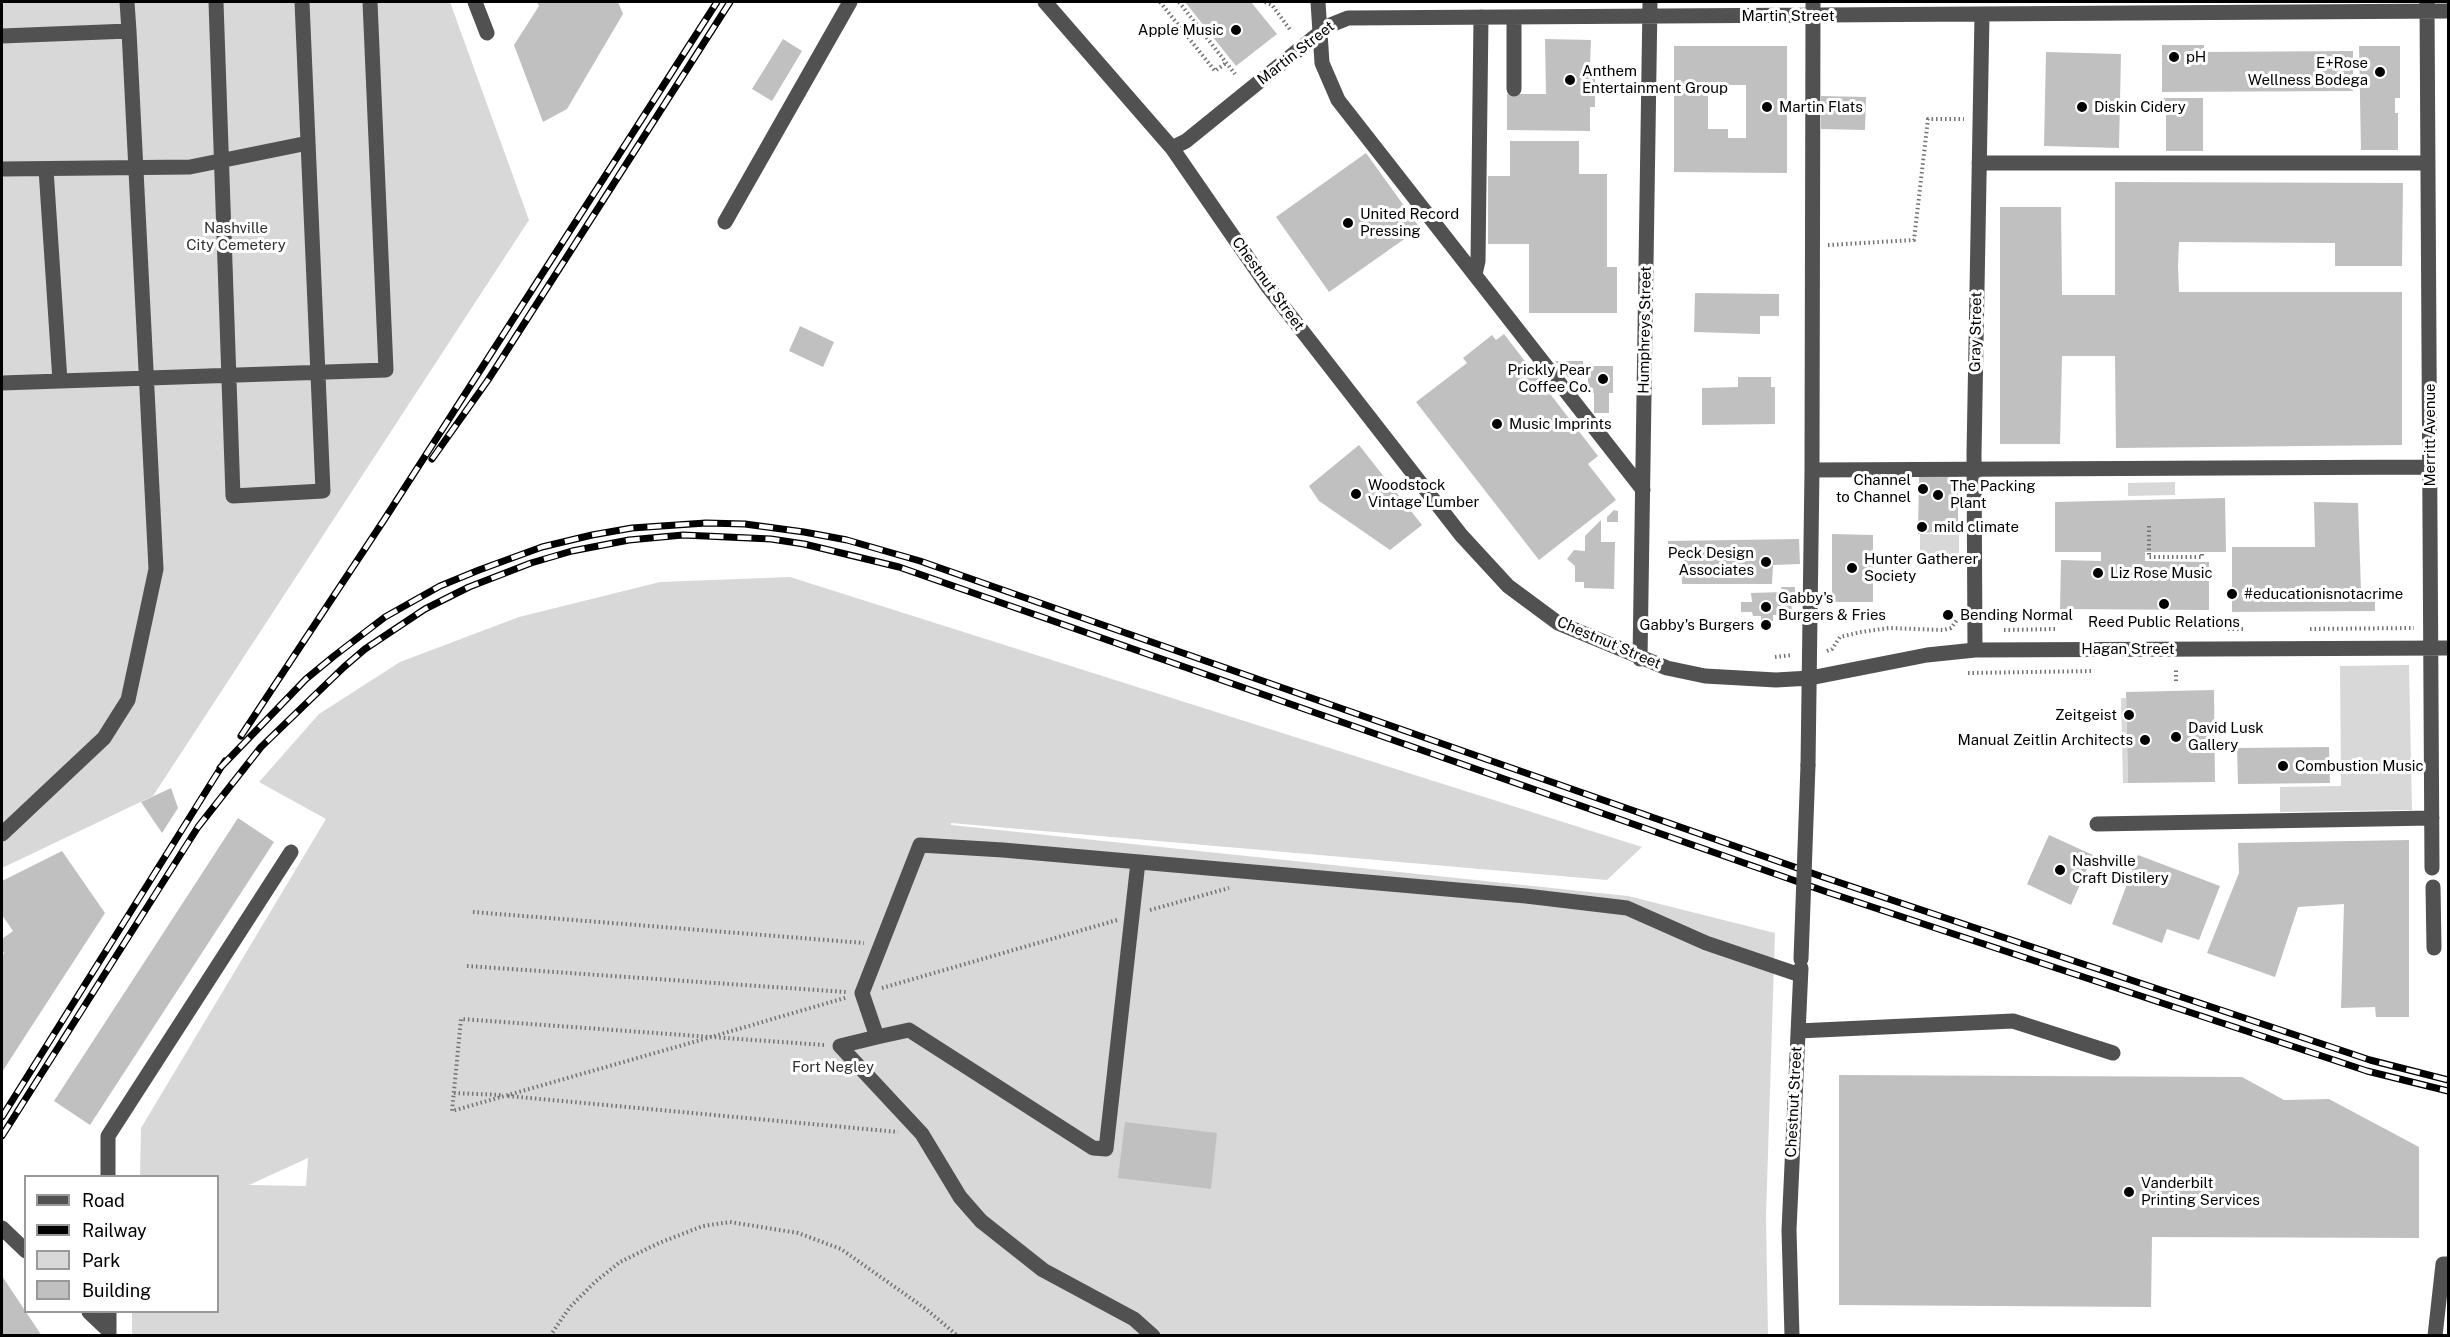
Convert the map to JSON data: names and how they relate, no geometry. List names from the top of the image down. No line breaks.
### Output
{"streets":{"street":["Martin Street","Chestnut Street","Humphreys Street","Gray Street","Merritt Avenue","Hagan Street"]},"crossings":[["Martin Street","Chestnut Street"],["Martin Street","Humphreys Street"],["Martin Street","Gray Street"],["Martin Street","Merritt Avenue"],["Chestnut Street","Humphreys Street"],["Chestnut Street","Hagan Street"],["Gray Street","Hagan Street"],["Merritt Avenue","Hagan Street"]],"parks":["Nashville City Cemetery","Fort Negley"],"places":["Apple Music","pH","E+Rose Wellness Bodega","Anthem Entertainment Group","Martin Flats","Diskin Cidery","United Record Pressing","Prickly Pear Coffee Co.","Music Imprints","Channel to Channel","Woodstock Vintage Lumber","The Packing Plant","mild climate","Peck Design Associates","Hunter Gatherer Society","Liz Rose Music","#educationisnotacrime","Reed Public Relations","Gabby's Burgers & Fries","Bending Normal","Gabby's Burgers","Zeitgeist","David Lusk Gallery","Manual Zeitlin Architects","Combustion Music","Nashville Craft Distilery","Vanderbilt Printing Services"],"legend":["Road","Railway","Park","Building"]}
